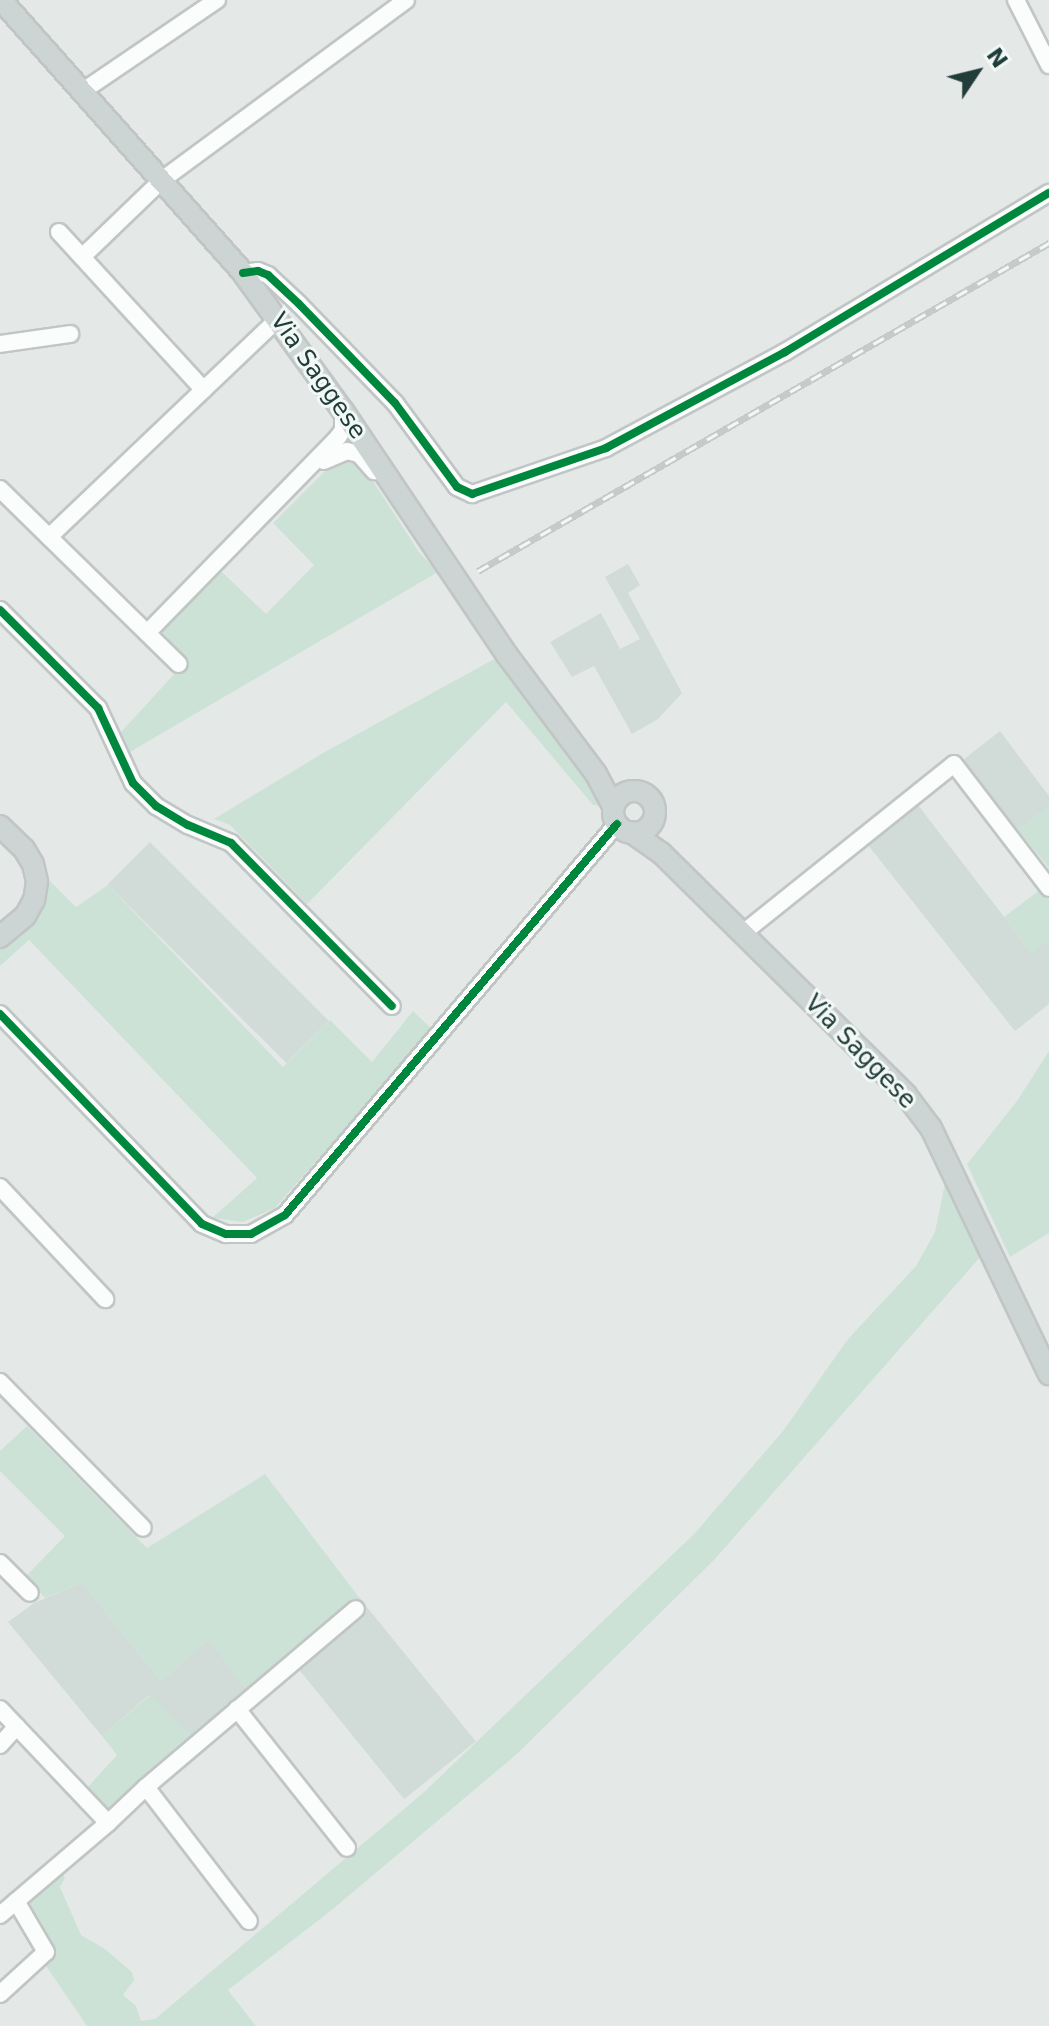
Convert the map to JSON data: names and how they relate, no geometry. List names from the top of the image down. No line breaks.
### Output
{"streets":{"main road":["Via Saggese"]},"north":"top right"}
